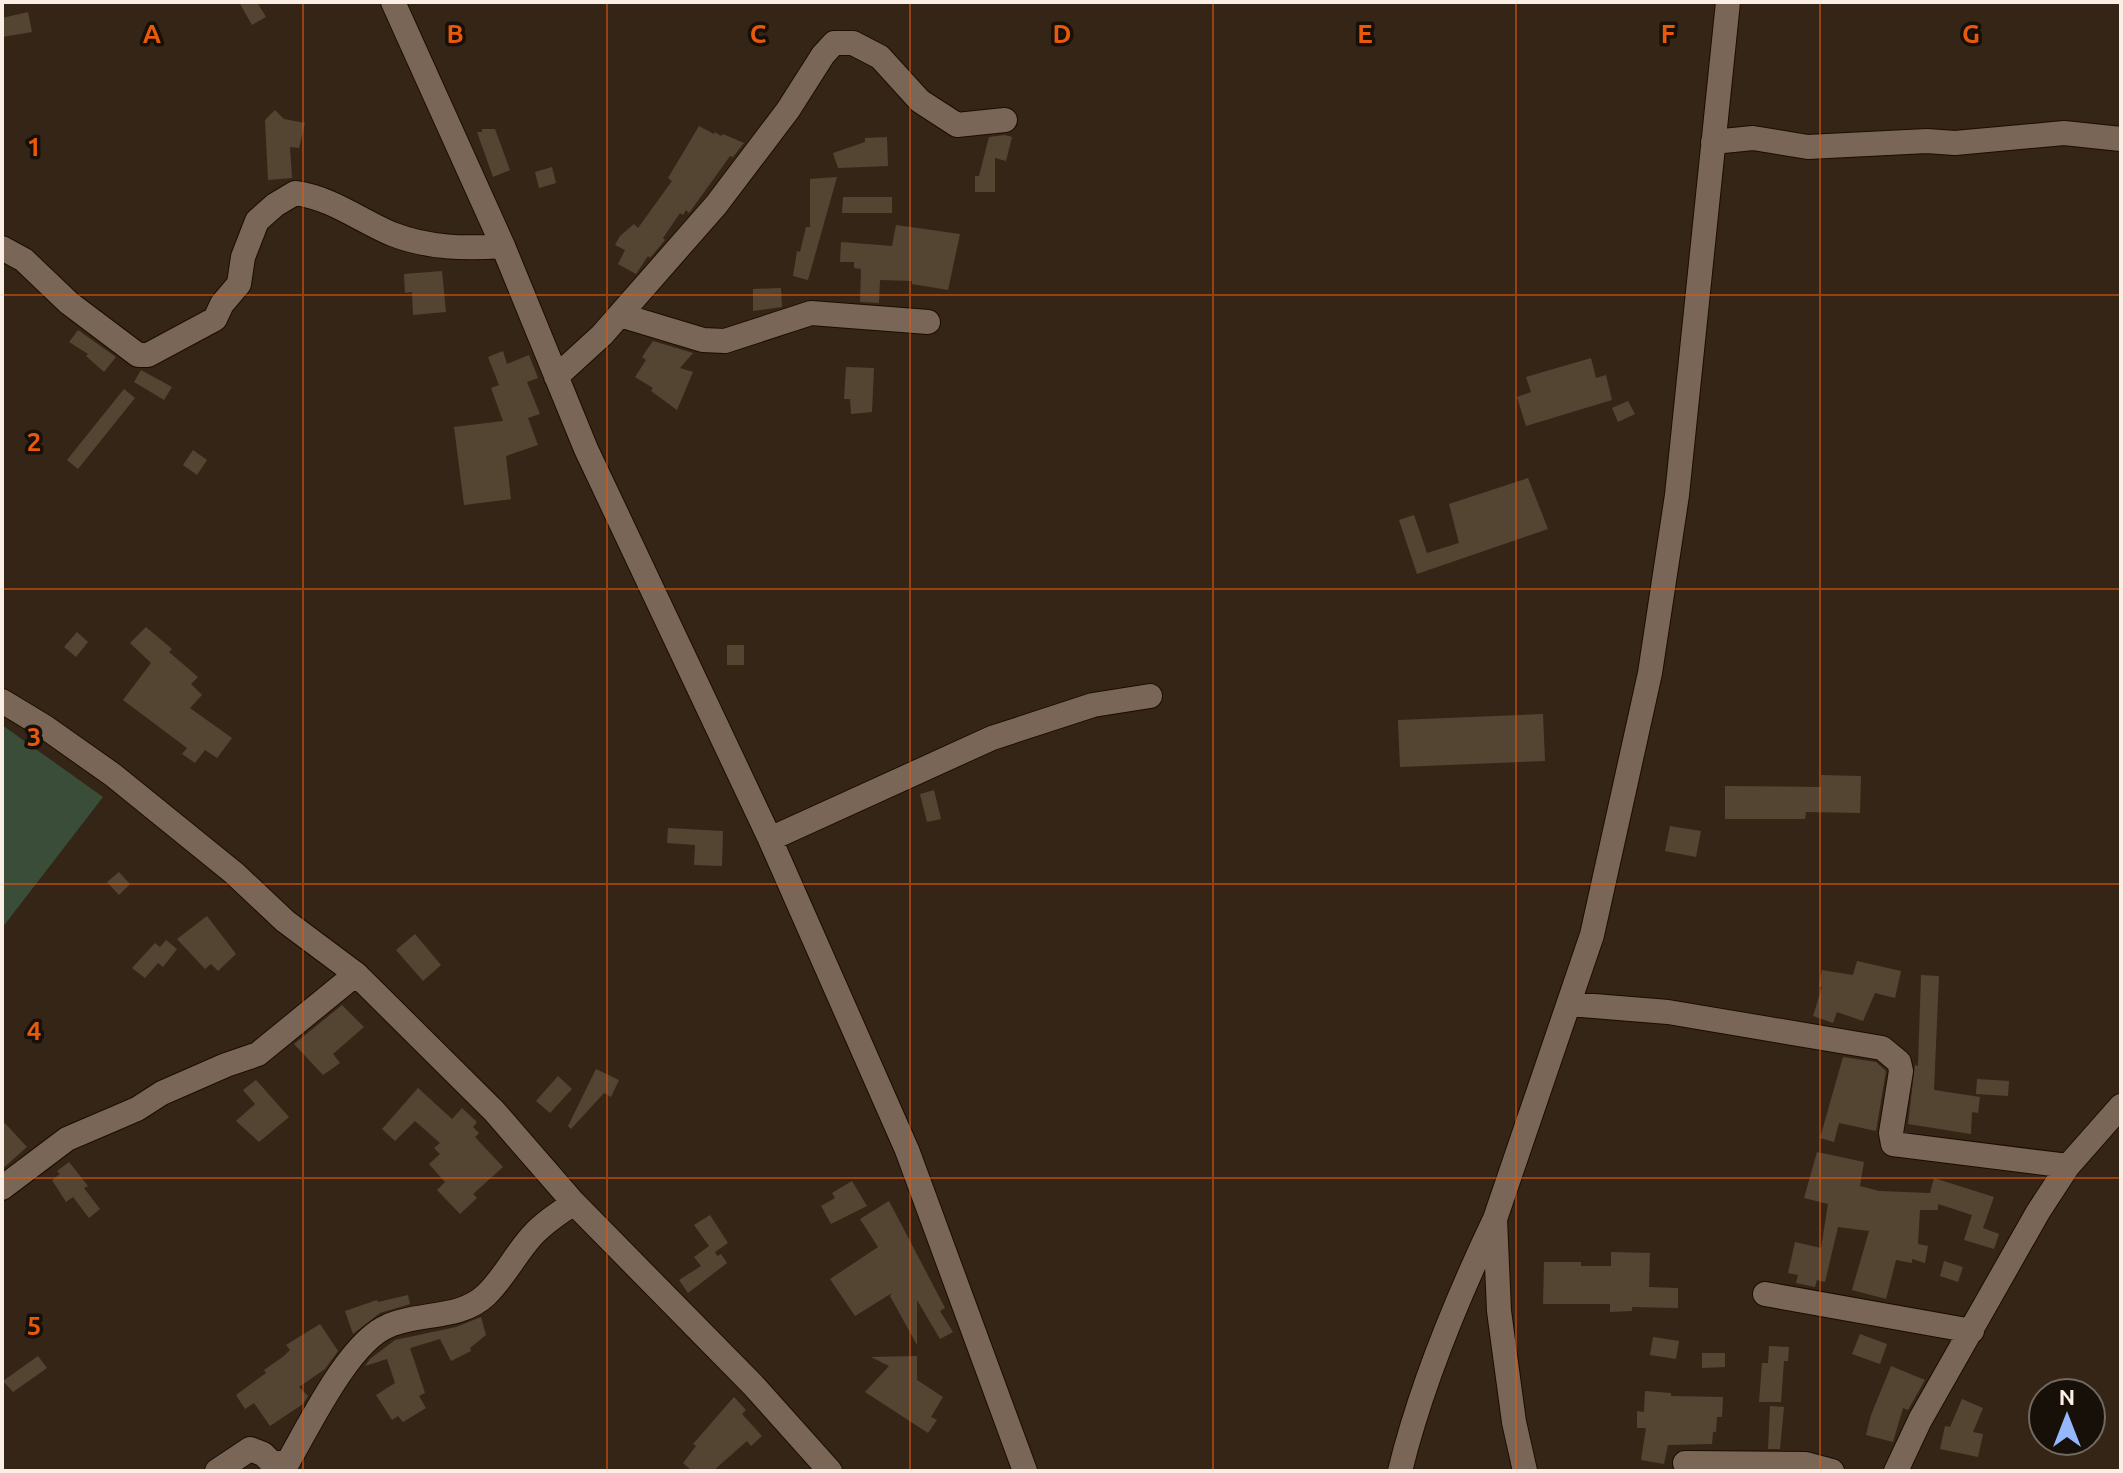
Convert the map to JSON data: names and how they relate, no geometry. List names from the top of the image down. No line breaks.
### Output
{"north":"top","grid":{"columns":["A","B","C","D","E","F","G"],"rows":["1","2","3","4","5"]}}
